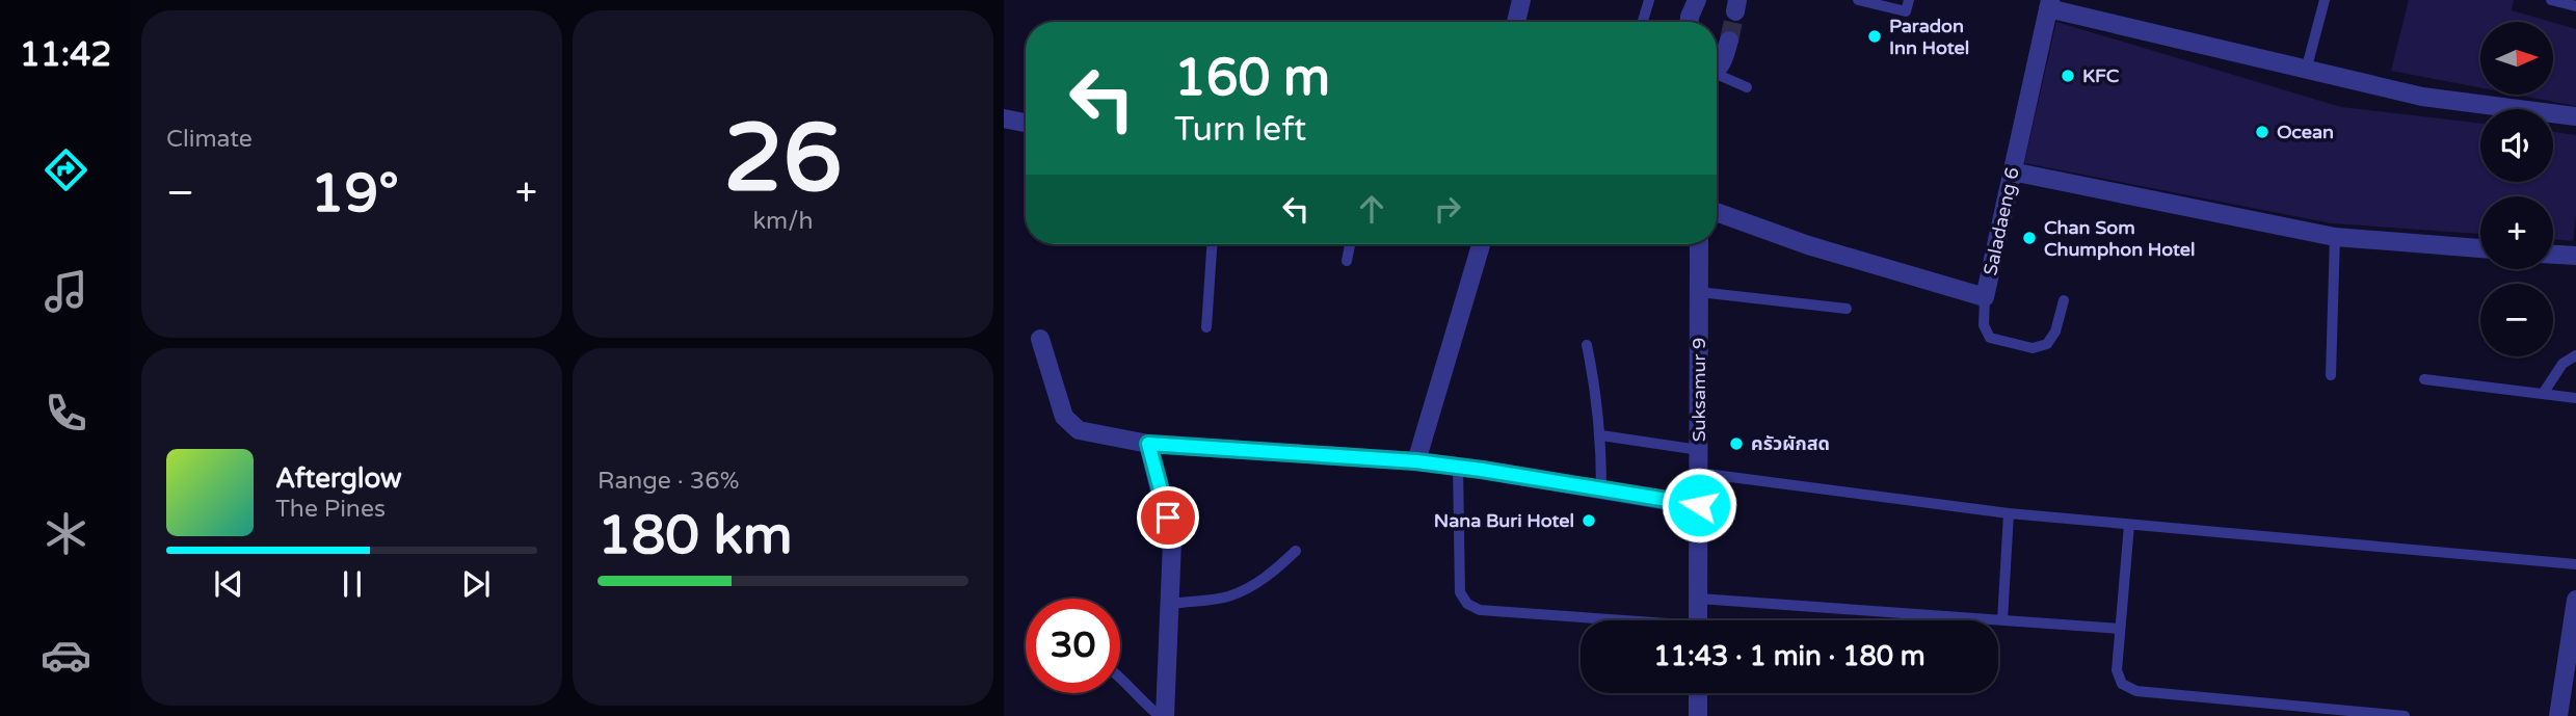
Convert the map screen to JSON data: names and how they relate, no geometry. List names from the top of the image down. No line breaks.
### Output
{"streets":{"street":["Saladaeng 6","Suksamur 9"]},"places":["Paradon Inn Hotel","KFC","Ocean","Chan Som Chumphon Hotel","ครัวผักสด","Nana Buri Hotel"],"north":"right","page":{"tabs":"11:42","tile":["Climate",["26","km/h"],["Range · 36%","180 km"]],"map_buttons":["+","−"],"turn":["160 m","Turn left"],"heat":["−","19°","+"],"song":["Afterglow","The Pines"],"limit":"30","trip":"11:43 · 1 min · 180 m"}}
